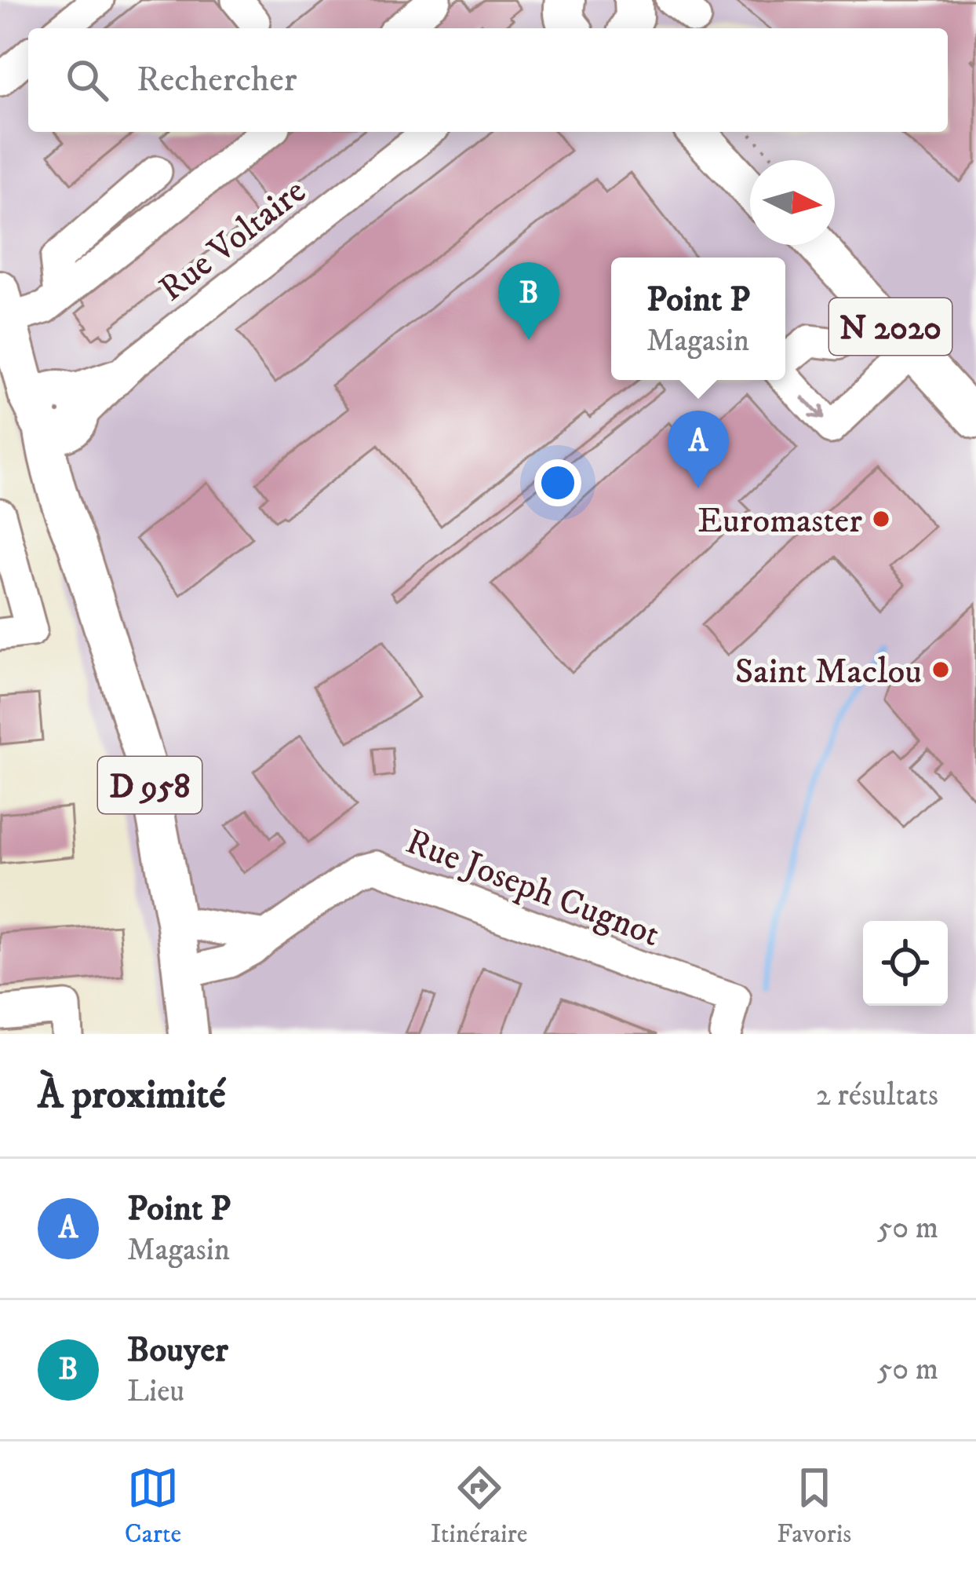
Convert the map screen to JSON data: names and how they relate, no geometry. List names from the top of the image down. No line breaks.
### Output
{"streets":{"main road":["N 2020","D 958"],"street":["Rue Voltaire","Rue Joseph Cugnot"]},"crossings":[["Rue Voltaire","D 958"],["D 958","Rue Joseph Cugnot"]],"places":["Euromaster","Saint Maclou"],"north":"right","page":{"search":"Rechercher","popup":["Point P","Magasin"],"pins":["B","A"],"heading":["À proximité","2 résultats"],"list":[{"mark":"A","name":"Point P","note":"Magasin","value":"50 m"},{"mark":"B","name":"Bouyer","note":"Lieu","value":"50 m"}],"nav":["Carte","Itinéraire","Favoris"]}}
